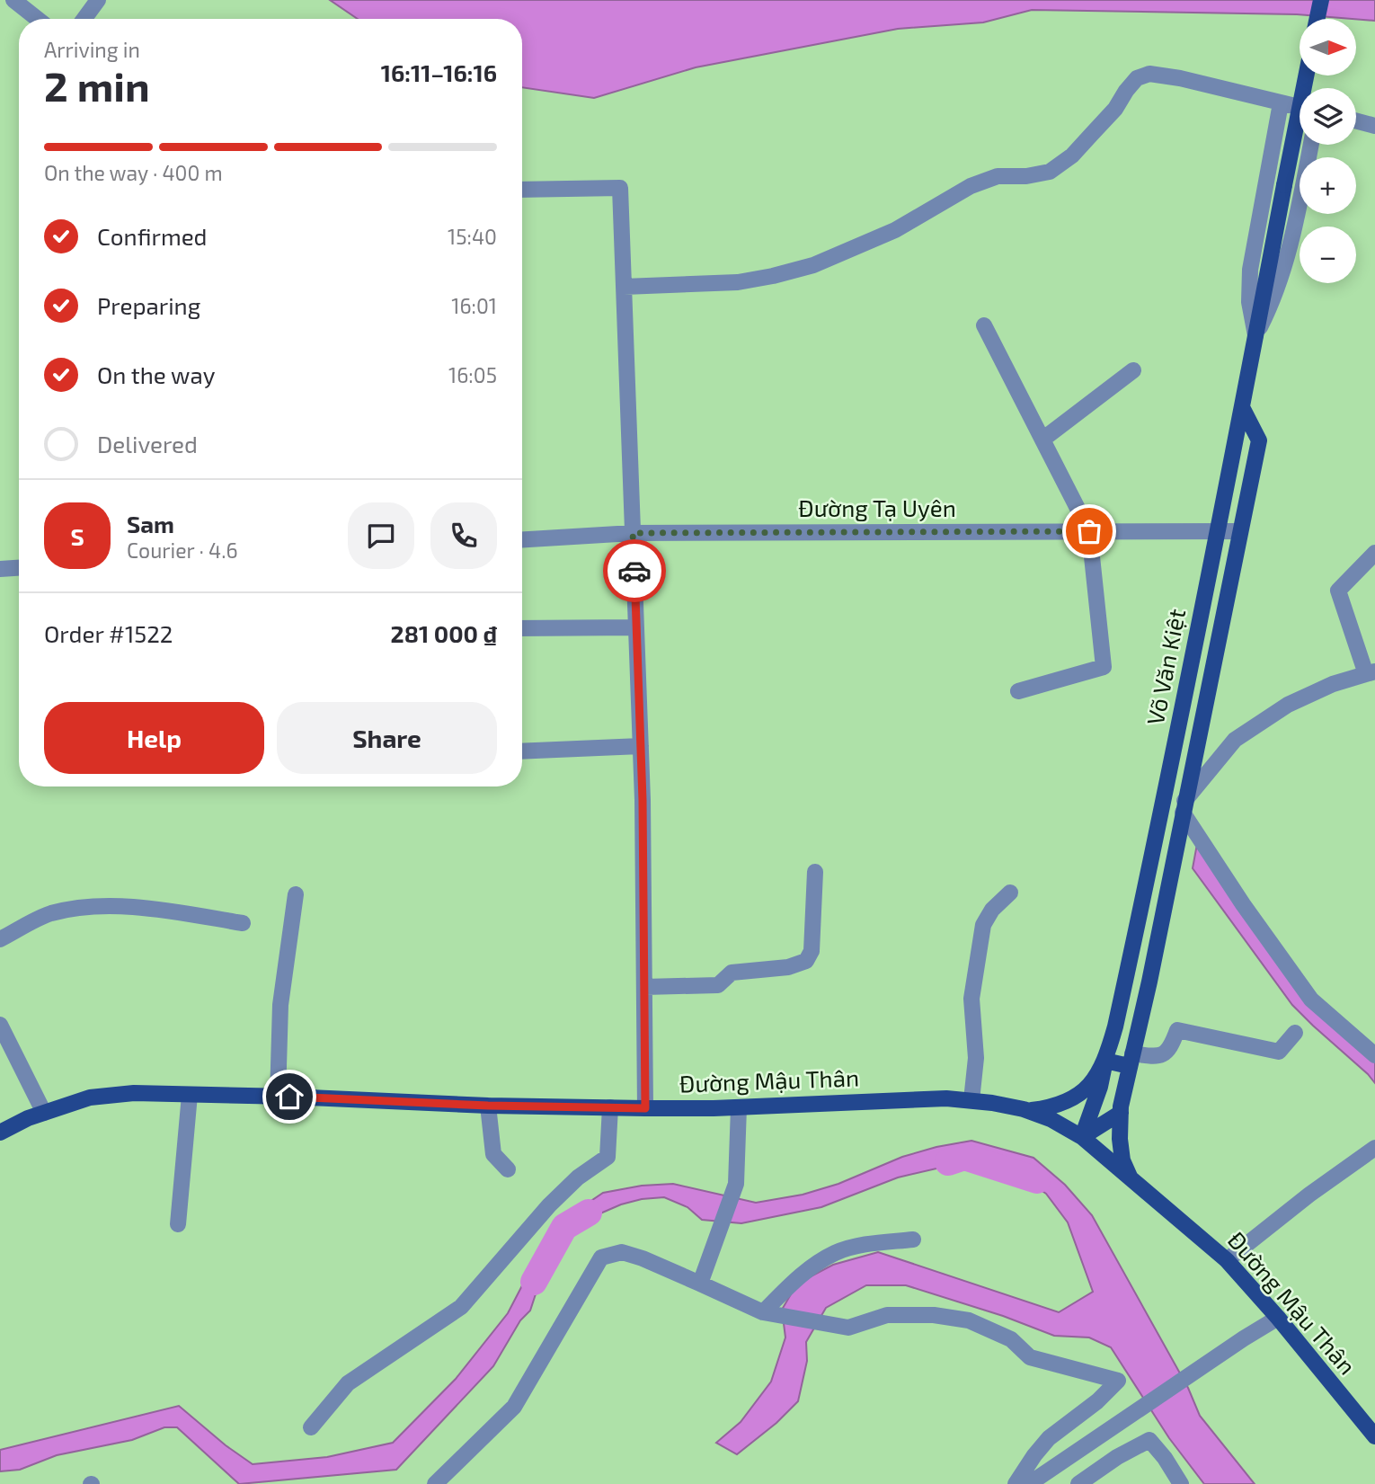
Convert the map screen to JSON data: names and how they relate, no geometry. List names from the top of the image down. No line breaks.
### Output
{"streets":{"main road":["Võ Văn Kiệt","Đường Mậu Thân"],"street":["Đường Tạ Uyên"]},"crossings":[["Đường Tạ Uyên","Võ Văn Kiệt"],["Võ Văn Kiệt","Đường Mậu Thân"]],"north":"right","page":{"map_buttons":["+","−"],"heading":["2 min","Arriving in","16:11–16:16"],"panel":["Sam","Courier · 4.6","Order #1522","281 000 ₫"],"bar":"On the way · 400 m","list":[["Confirmed","15:40"],["Preparing","16:01"],["On the way","16:05"],"Delivered"],"round":"S","buttons":["Help","Share"]}}
